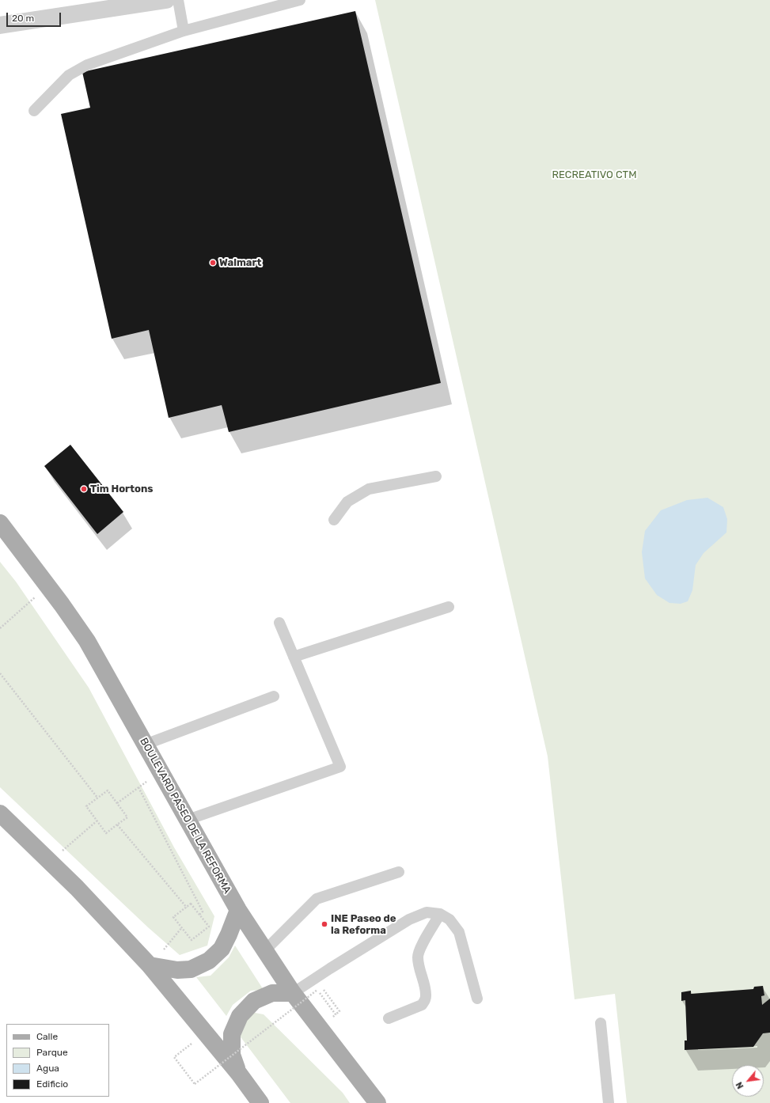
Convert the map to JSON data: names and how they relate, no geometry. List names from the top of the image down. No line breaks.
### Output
{"streets":{"main road":["BOULEVARD PASEO DE LA REFORMA"]},"parks":["RECREATIVO CTM"],"places":["Walmart","Tim Hortons","INE Paseo de la Reforma"],"legend":["Calle","Parque","Agua","Edificio"],"scale_bar":"20 m","north":"bottom left"}
